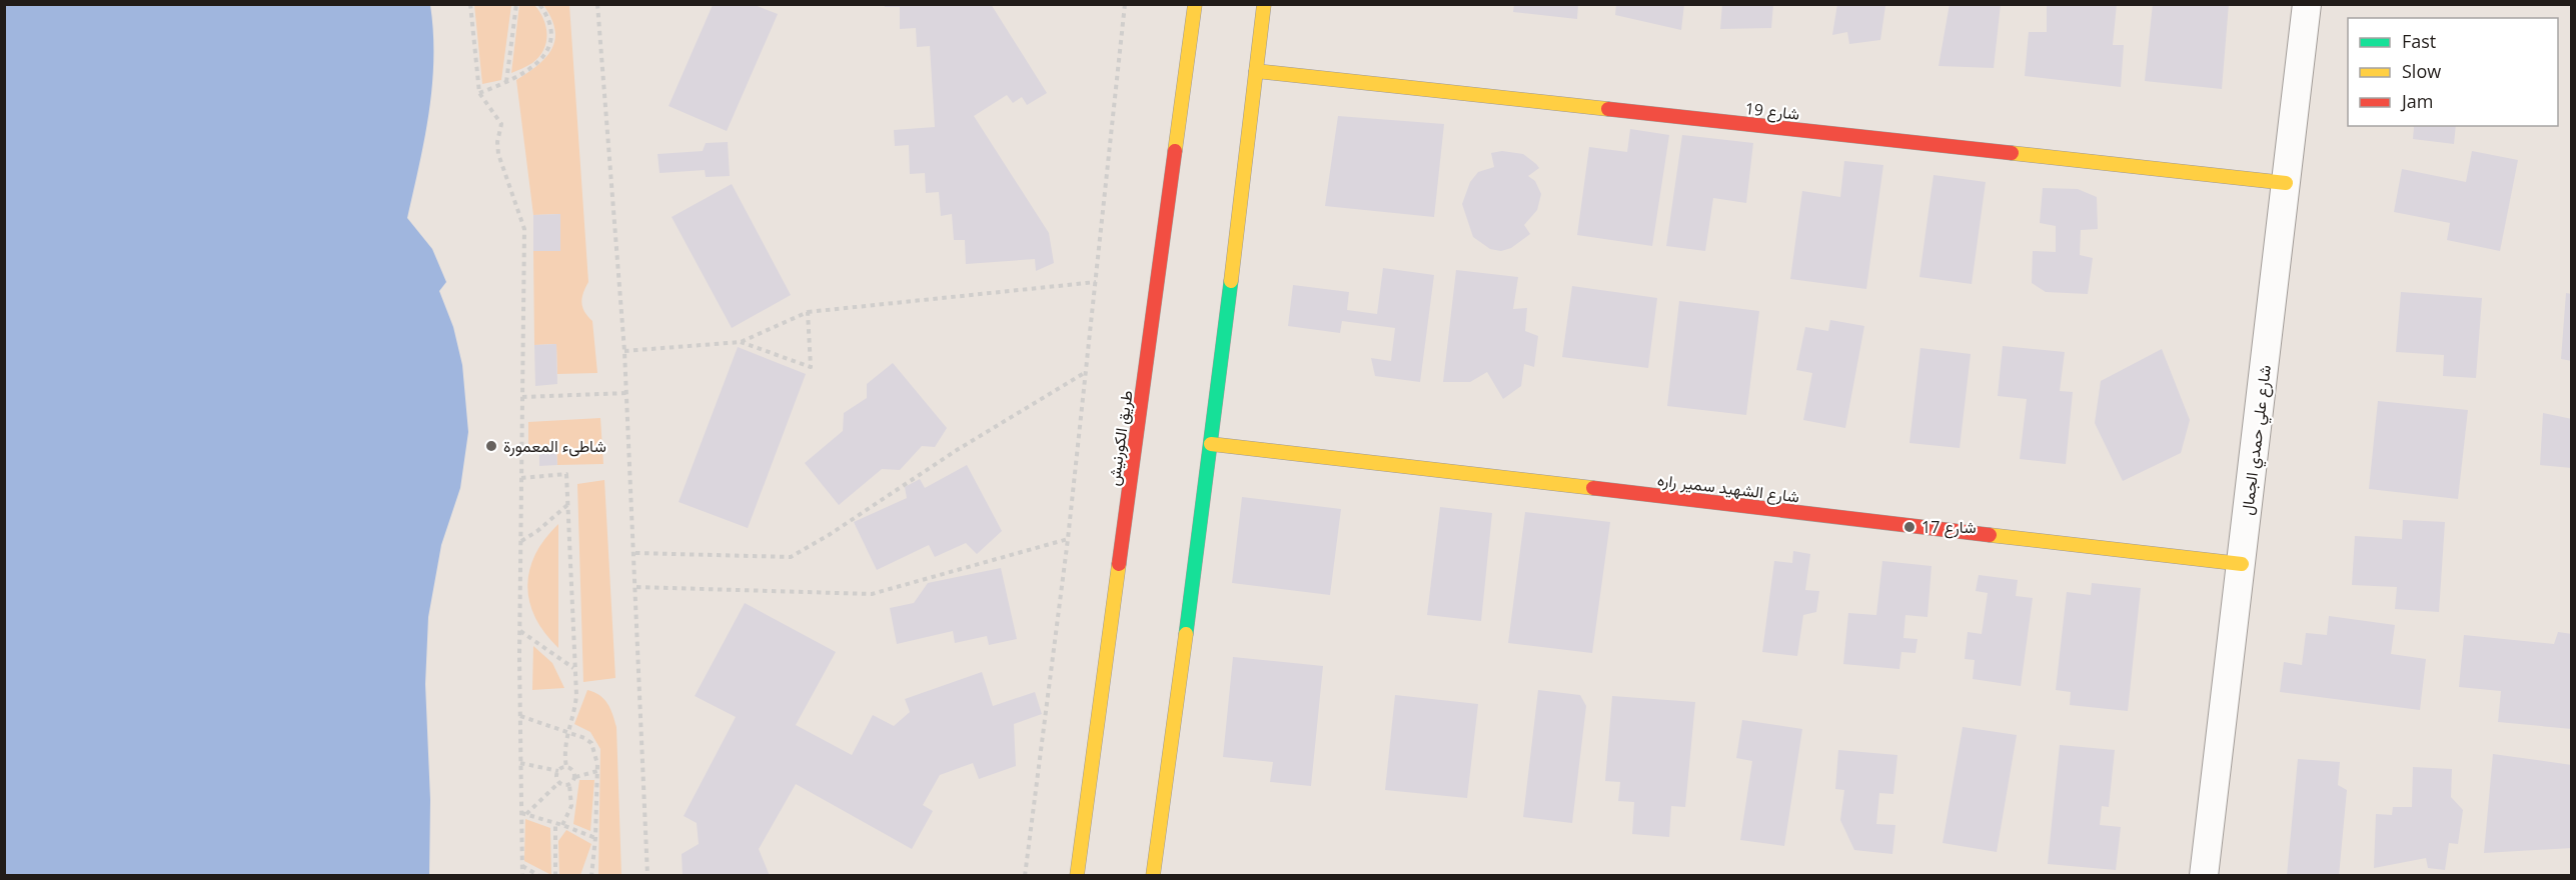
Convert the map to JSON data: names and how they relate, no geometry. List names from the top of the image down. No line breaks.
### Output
{"streets":{"street":["شارع 19","طريق الكورنيش","شارع علي حمدي الجمال","شارع الشهيد سمير راره"]},"crossings":[["شارع 19","شارع علي حمدي الجمال"],["شارع علي حمدي الجمال","شارع الشهيد سمير راره"]],"places":["شاطىء المعمورة","شارع 17"],"legend":["Fast","Slow","Jam"]}
